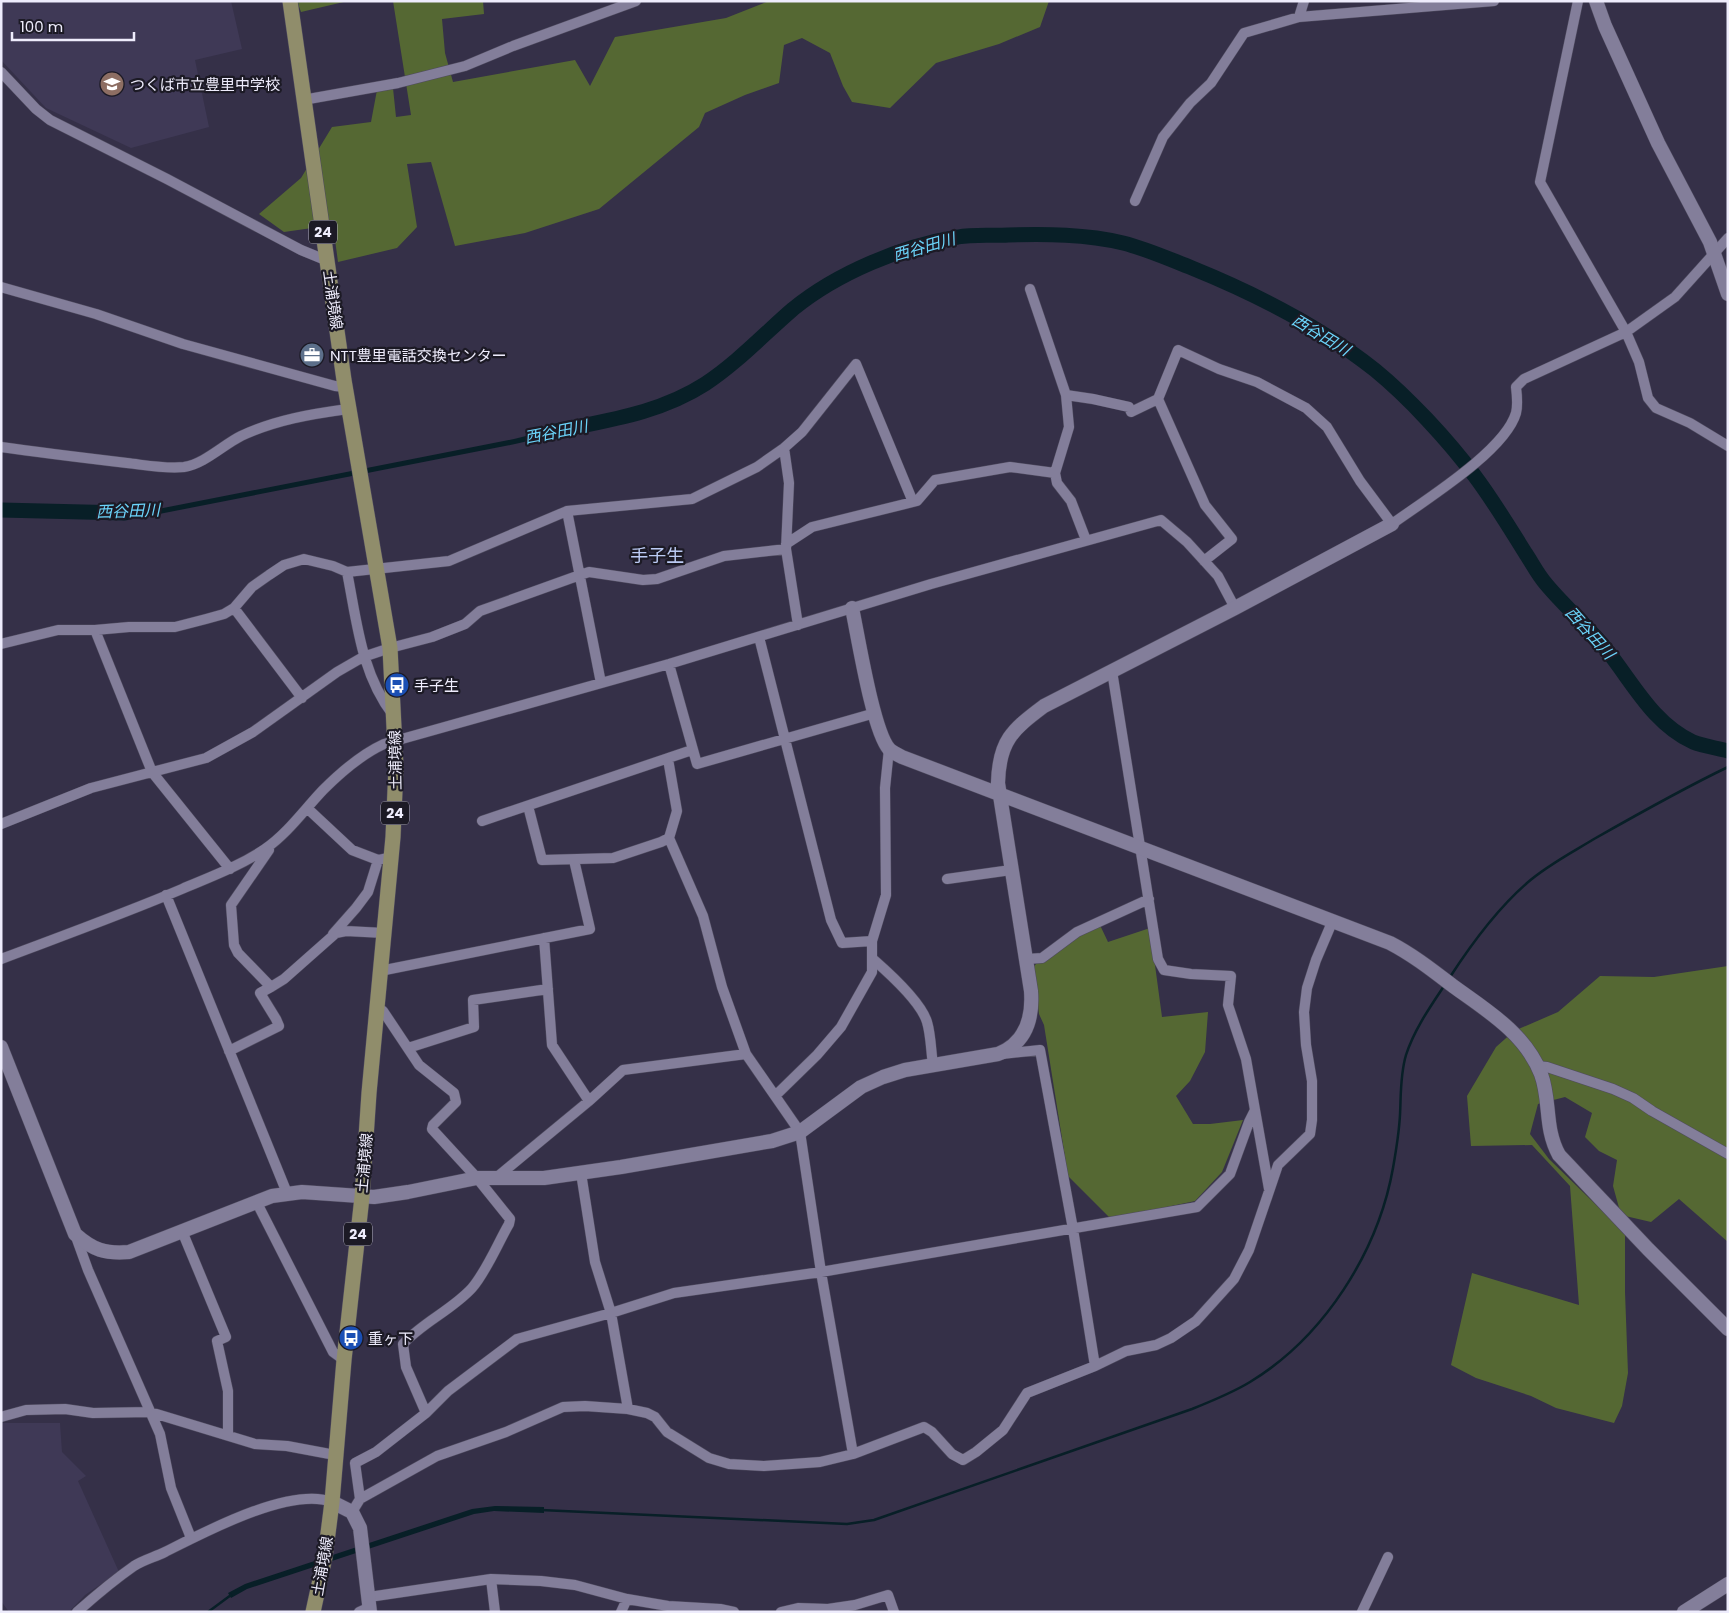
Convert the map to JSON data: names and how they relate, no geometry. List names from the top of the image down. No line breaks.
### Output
{"streets":{"main road":["24","土浦境線"]},"districts":["手子生"],"water":["西谷田川"],"places":{"school or university":["つくば市立豊里中学校"],"office":["NTT豊里電話交換センター"],"bus stop":["手子生","重ヶ下"]},"scale_bar":"100 m"}
